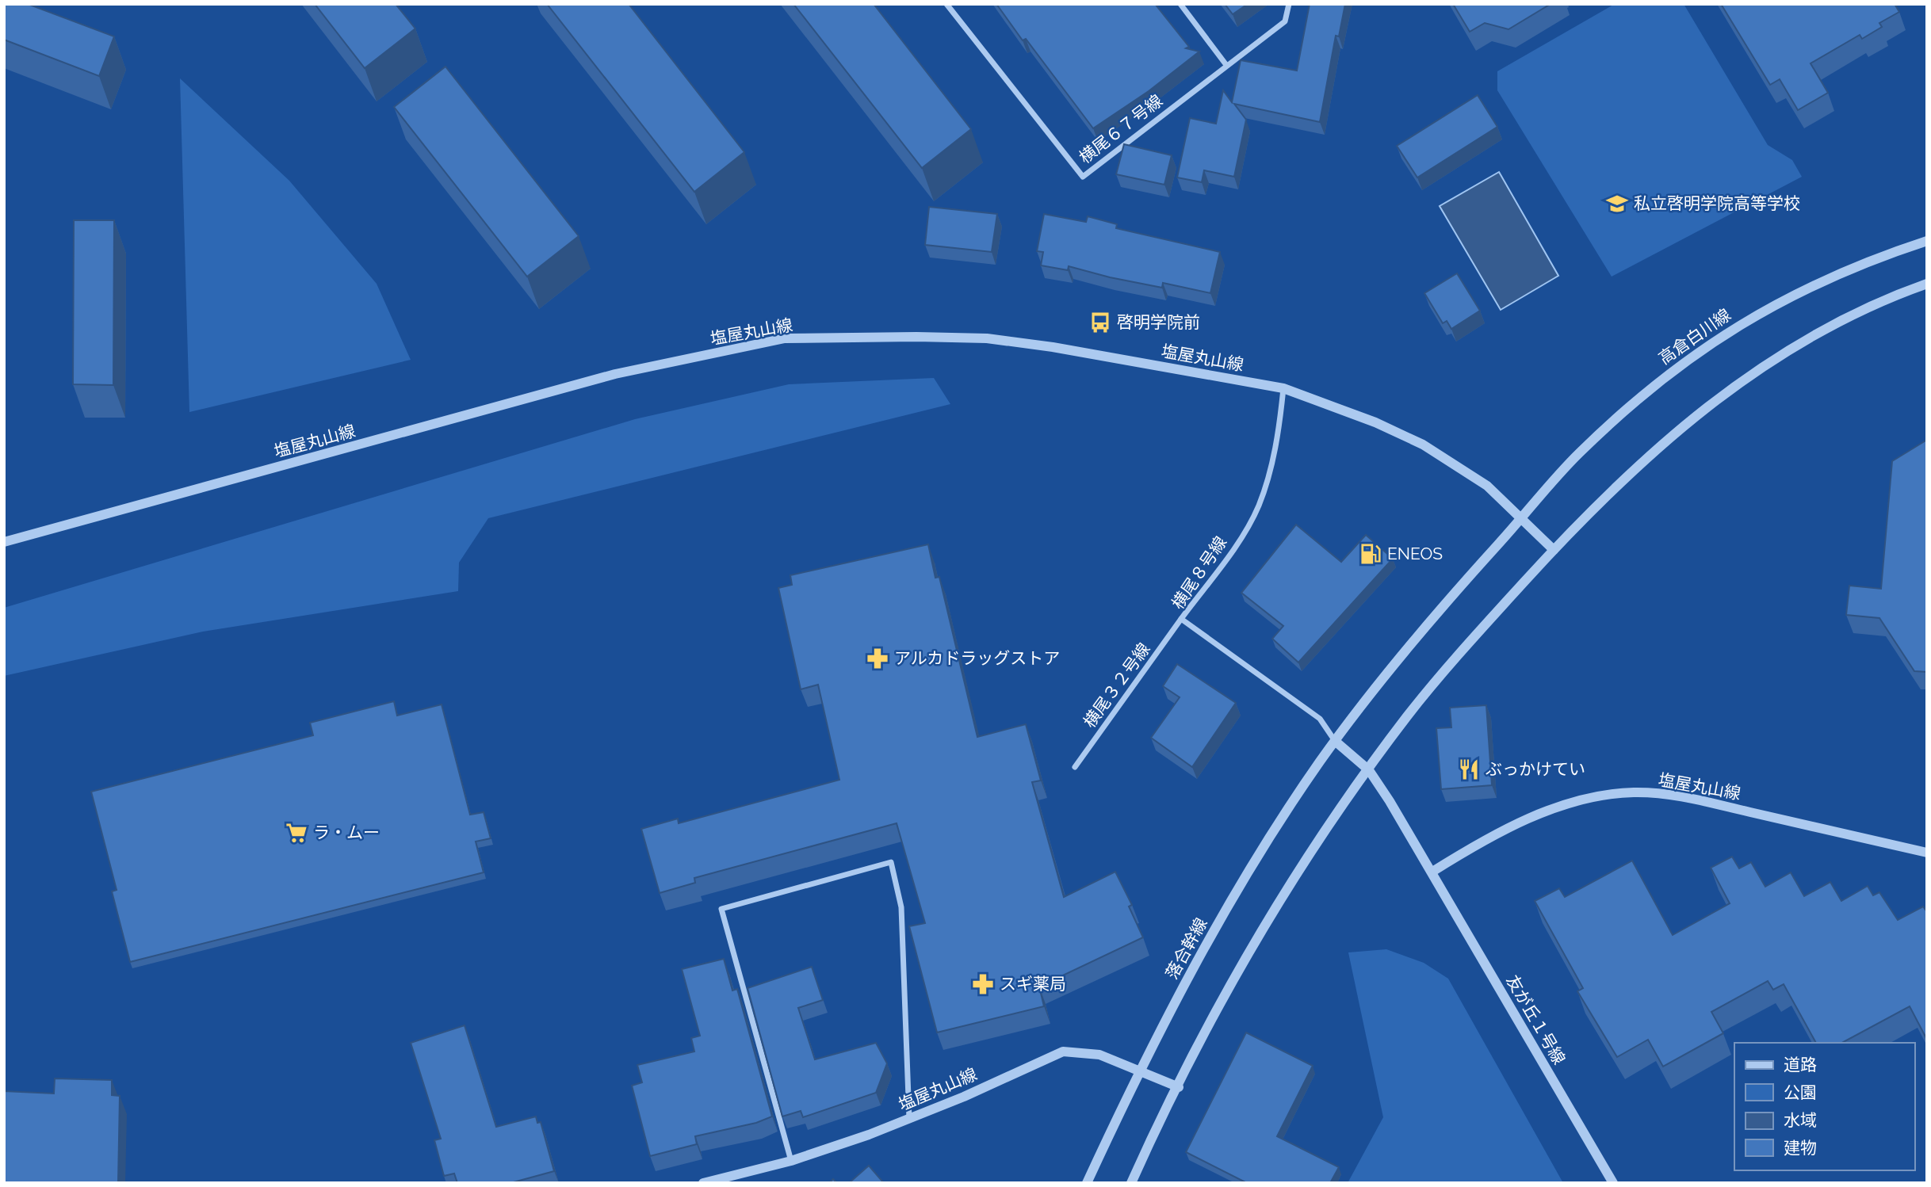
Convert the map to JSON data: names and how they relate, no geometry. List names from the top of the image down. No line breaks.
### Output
{"streets":{"street":["横尾６７号線","塩屋丸山線","高倉白川線","横尾８号線","横尾３２号線","落合幹線","友が丘１号線"]},"crossings":[["塩屋丸山線","高倉白川線"],["塩屋丸山線","横尾８号線"],["塩屋丸山線","落合幹線"],["塩屋丸山線","友が丘１号線"],["横尾８号線","横尾３２号線"],["横尾８号線","落合幹線"]],"places":{"school or university":["私立啓明学院高等学校"],"bus stop":["啓明学院前"],"fuel station":["ENEOS"],"pharmacy":["アルカドラッグストア","スギ薬局"],"restaurant":["ぶっかけてい"],"supermarket":["ラ・ムー"]},"legend":["道路","公園","水域","建物"]}
